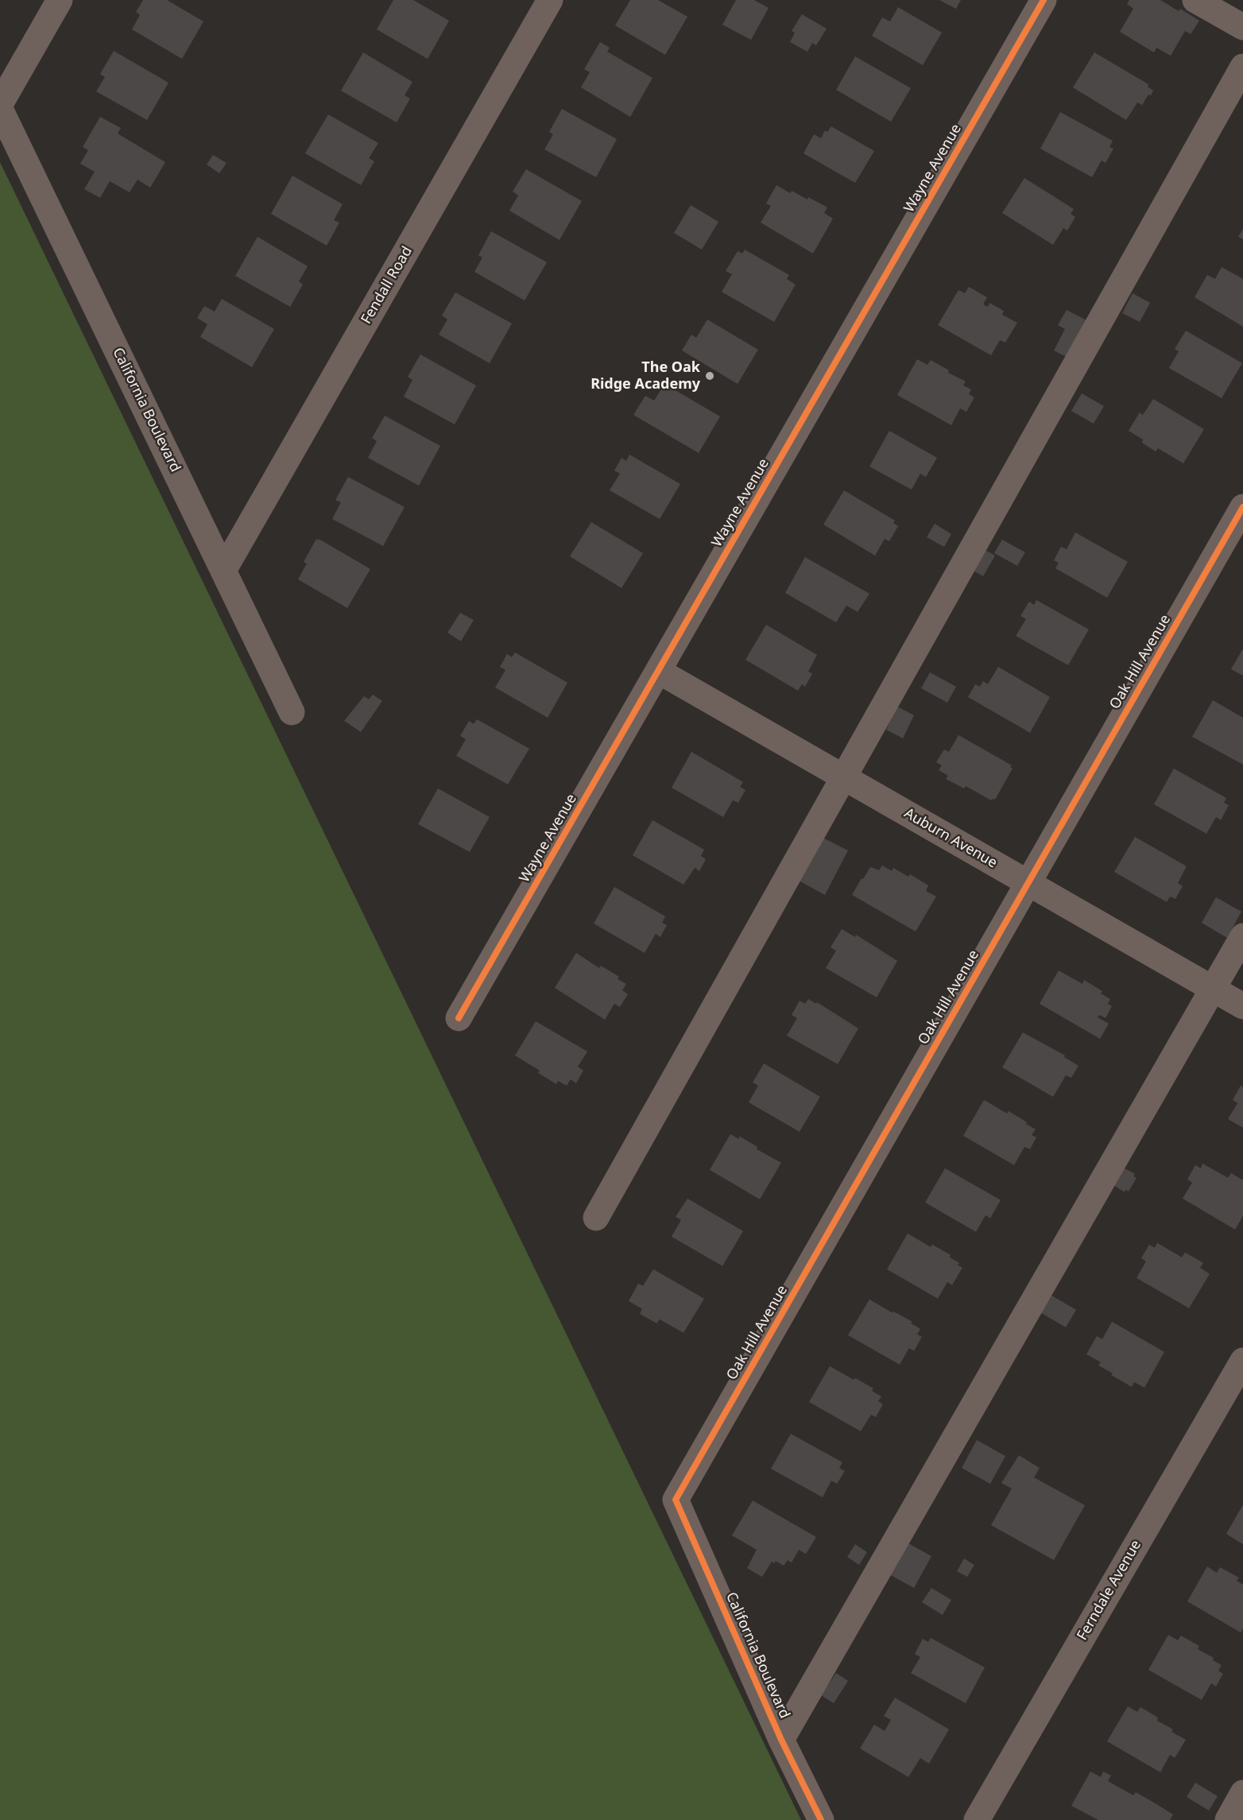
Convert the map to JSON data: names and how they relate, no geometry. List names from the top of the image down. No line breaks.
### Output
{"streets":{"street":["Wayne Avenue","Fendall Road","California Boulevard","Oak Hill Avenue","Auburn Avenue","Ferndale Avenue"]},"crossings":[["Wayne Avenue","Auburn Avenue"],["Fendall Road","California Boulevard"],["California Boulevard","Oak Hill Avenue"],["Oak Hill Avenue","Auburn Avenue"]],"places":["The Oak Ridge Academy"]}
